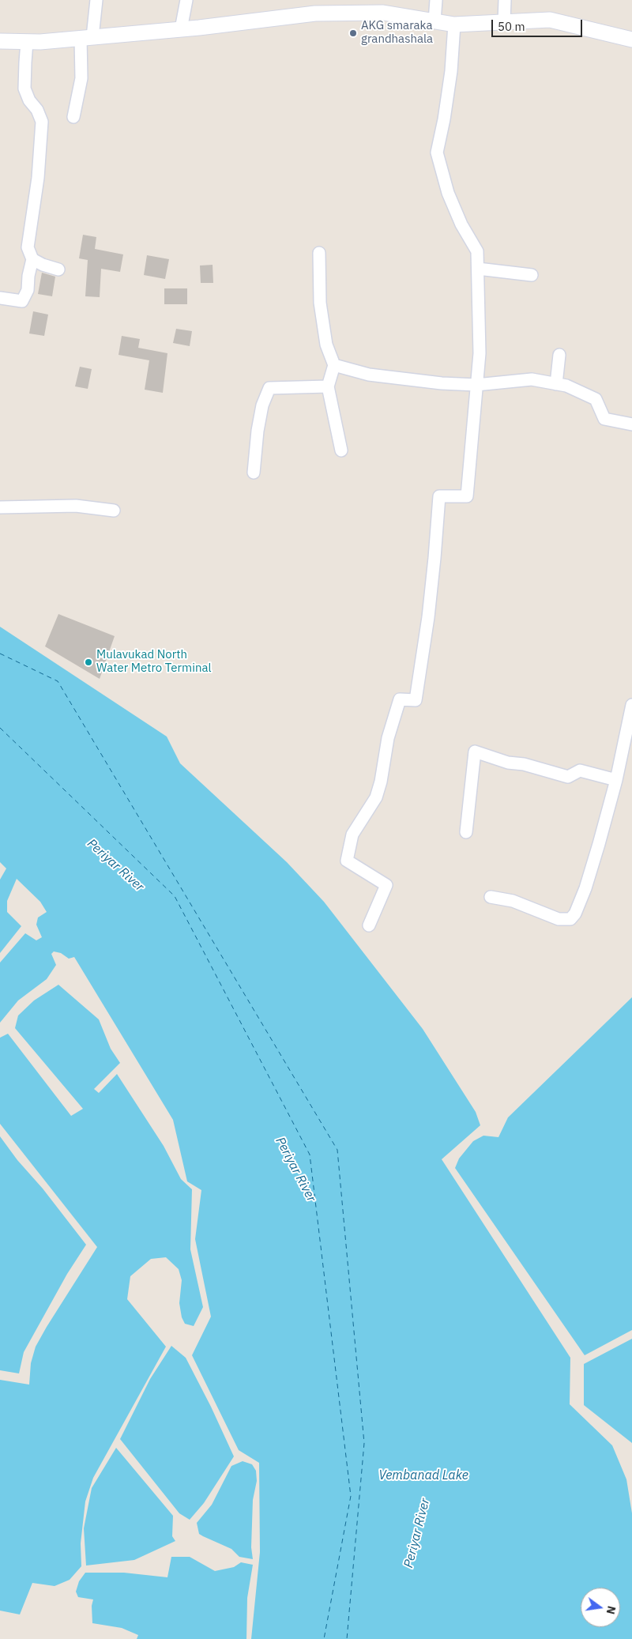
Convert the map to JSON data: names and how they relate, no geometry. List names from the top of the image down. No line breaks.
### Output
{"water":["Periyar River","Vembanad Lake"],"places":["AKG smaraka grandhashala","Mulavukad North Water Metro Terminal"],"scale_bar":"50 m","north":"right"}
